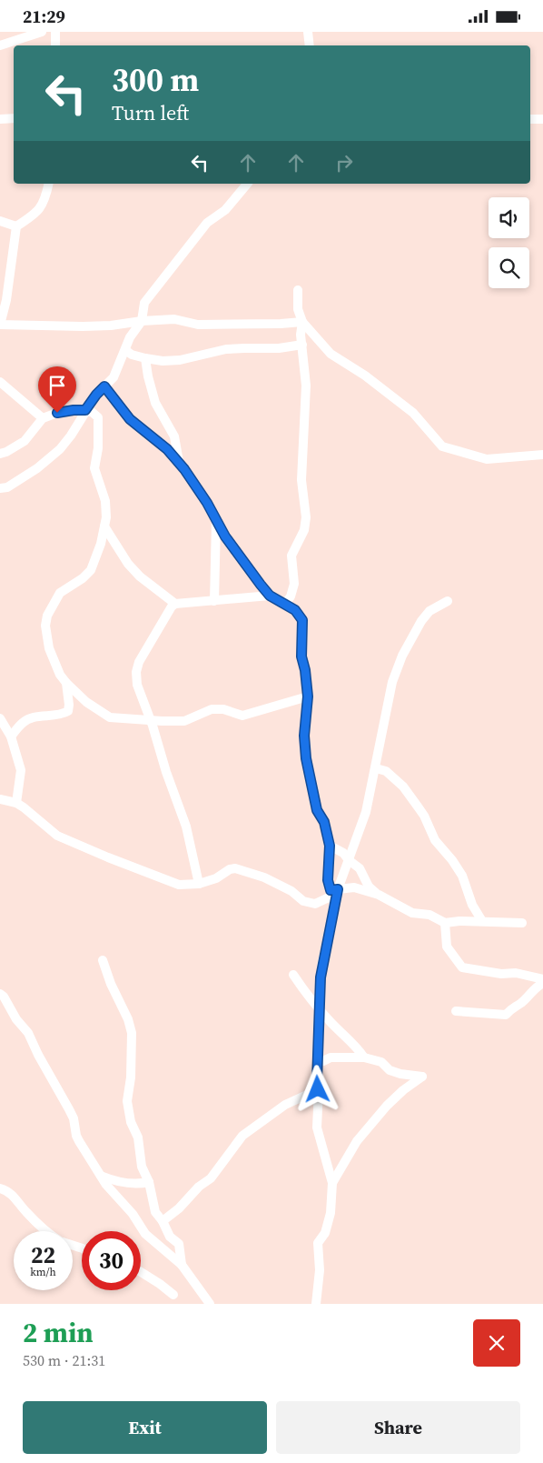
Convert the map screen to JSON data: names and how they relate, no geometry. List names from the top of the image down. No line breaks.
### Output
{"page":{"status":"21:29","turn":["300 m","Turn left"],"speed":"22 km/h","limit":"30","heading":["2 min","530 m · 21:31"],"buttons":["Exit","Share"]}}
